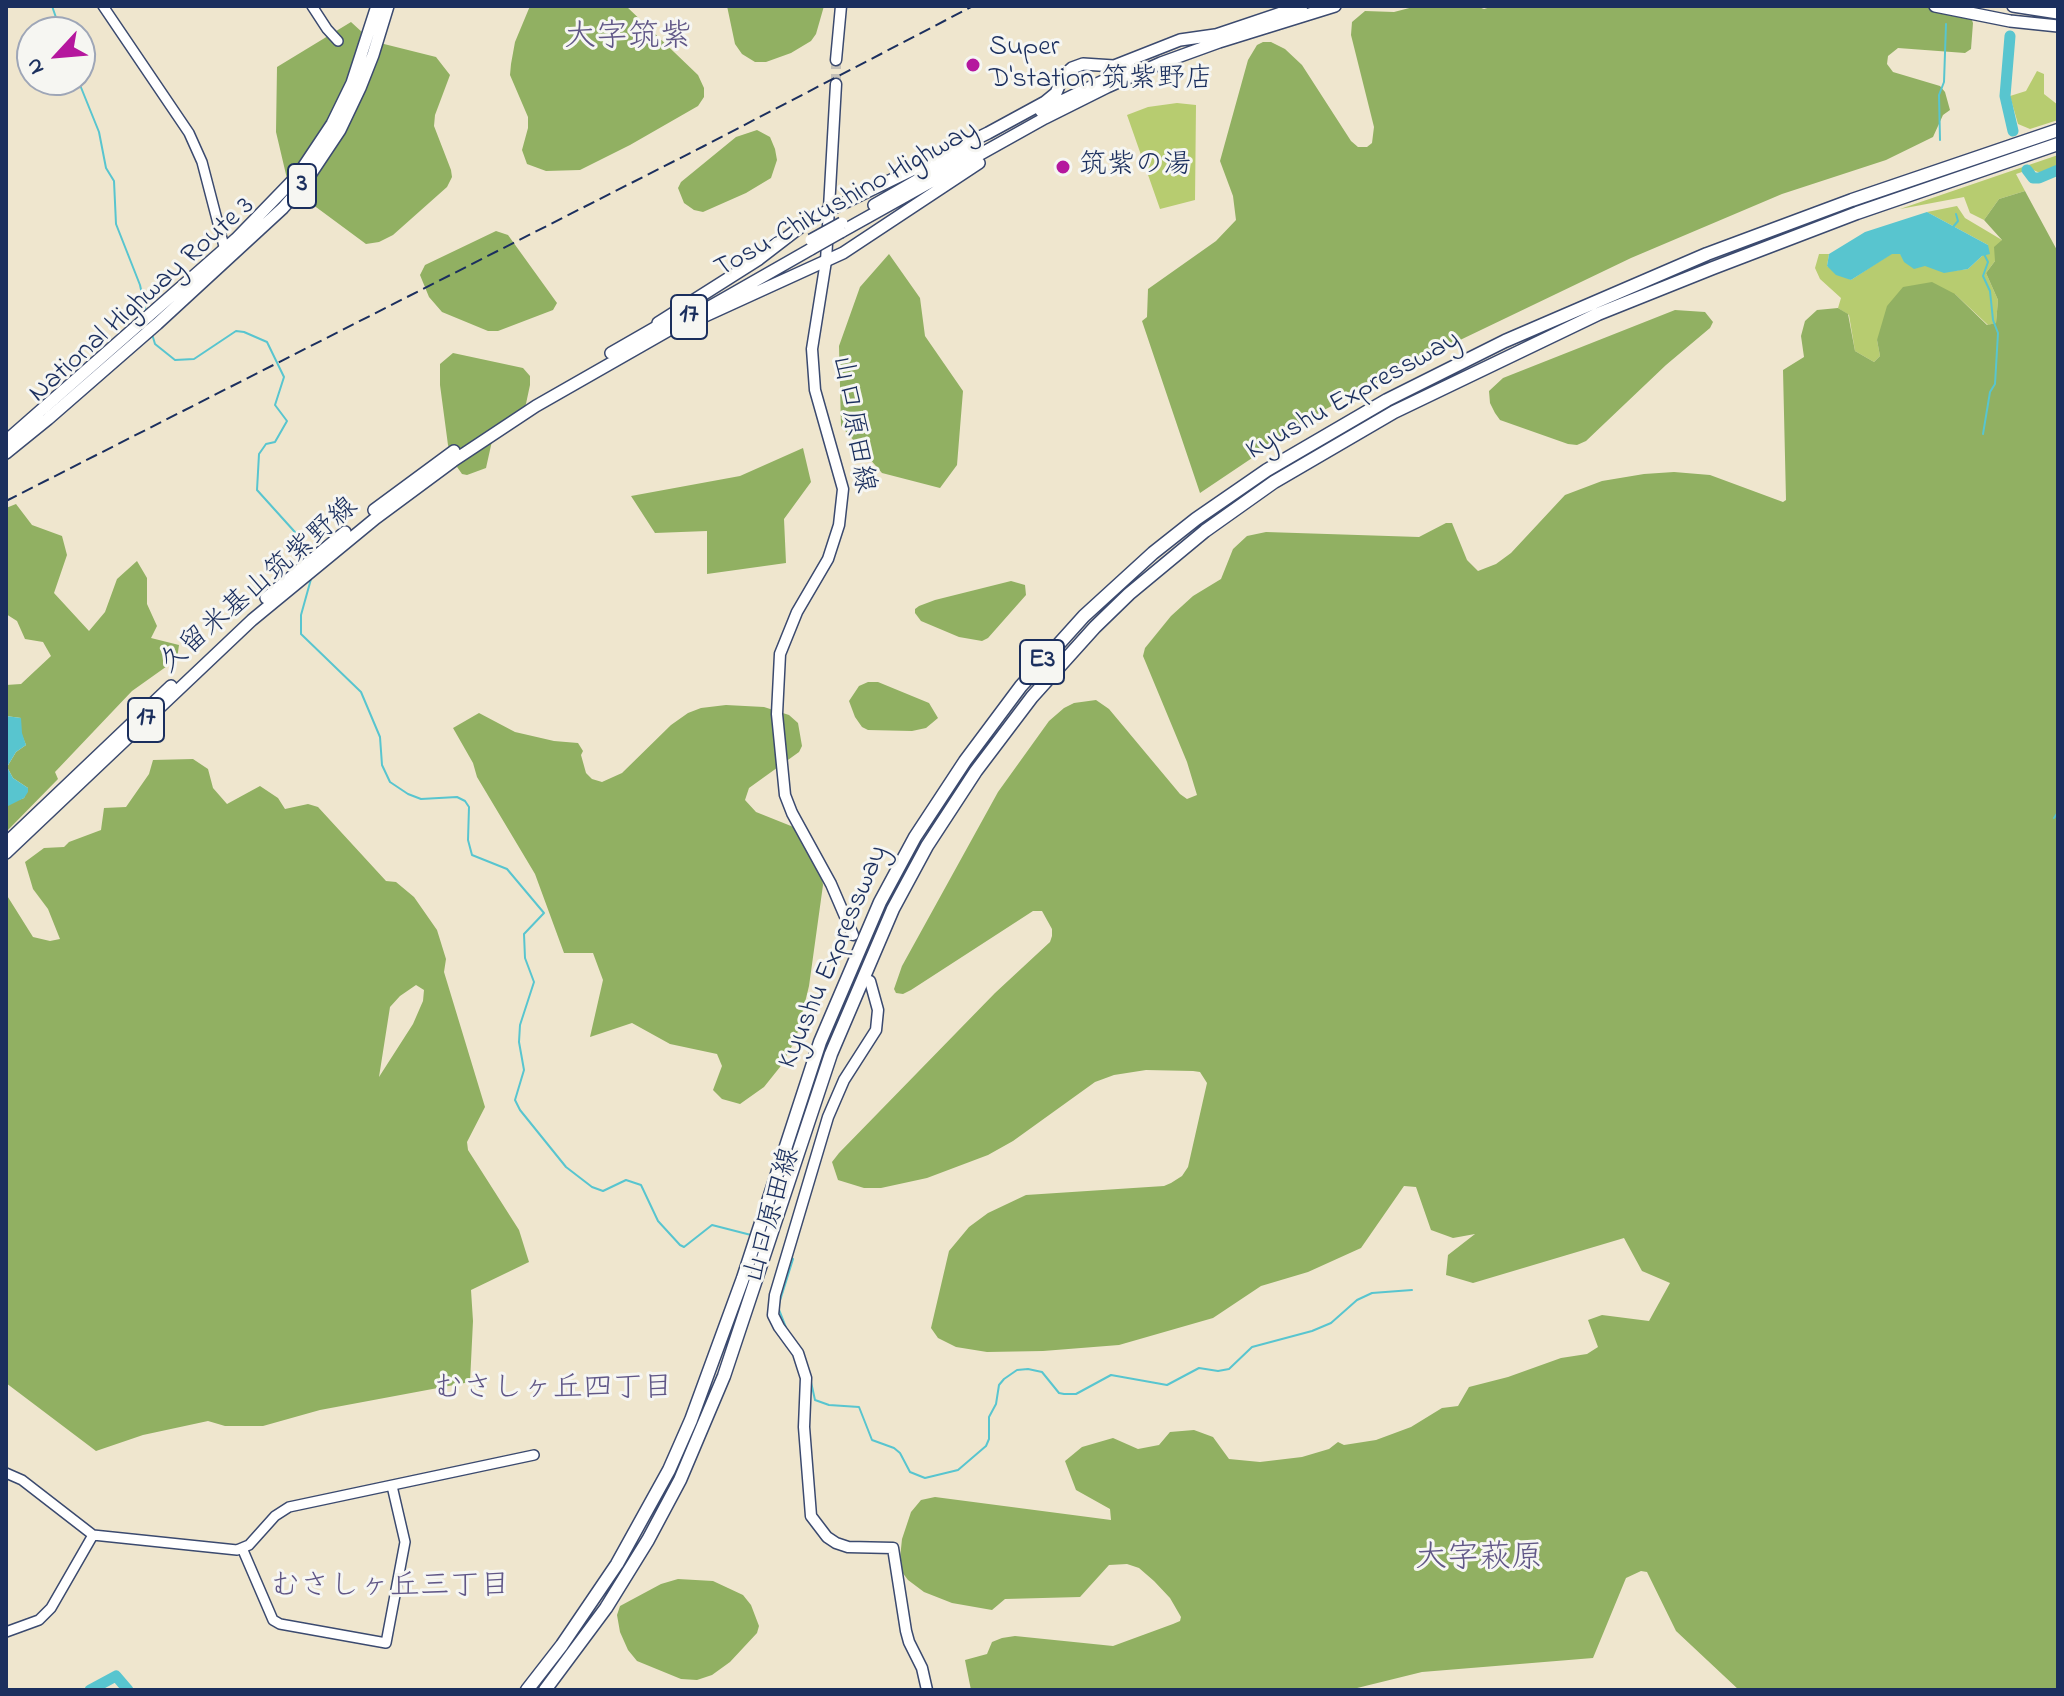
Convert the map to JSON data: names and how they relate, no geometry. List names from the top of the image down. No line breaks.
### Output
{"streets":{"highway":["Kyushu Expressway","E3"],"main road":["3","Tosu-Chikushino Highway","National Highway Route 3","17","山口原田線","久留米基山筑紫野線"]},"crossings":[["Tosu-Chikushino Highway","久留米基山筑紫野線"]],"districts":["大字筑紫","むさしヶ丘四丁目","大字萩原","むさしヶ丘三丁目"],"places":["Super D'station 筑紫野店","筑紫の湯"],"north":"bottom left"}
